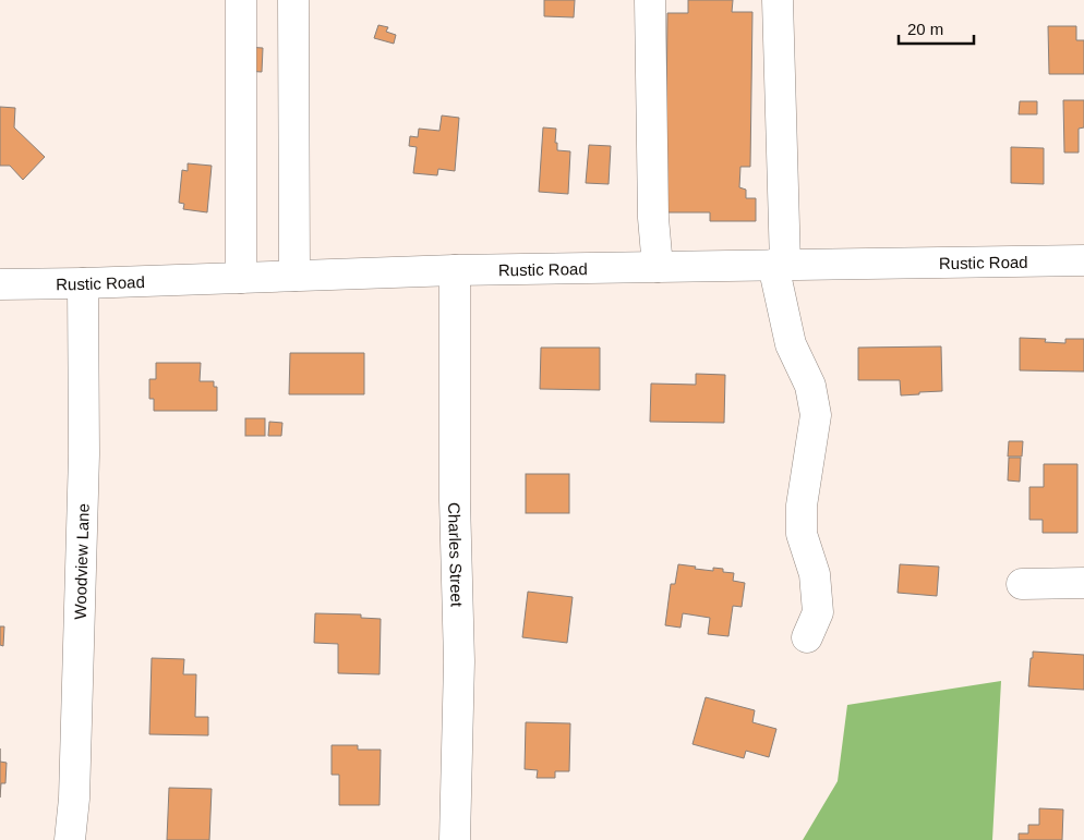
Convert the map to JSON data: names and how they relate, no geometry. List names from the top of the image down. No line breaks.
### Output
{"streets":{"street":["Rustic Road","Charles Street","Woodview Lane"]},"crossings":[["Rustic Road","Charles Street"],["Rustic Road","Woodview Lane"]],"scale_bar":"20 m"}
